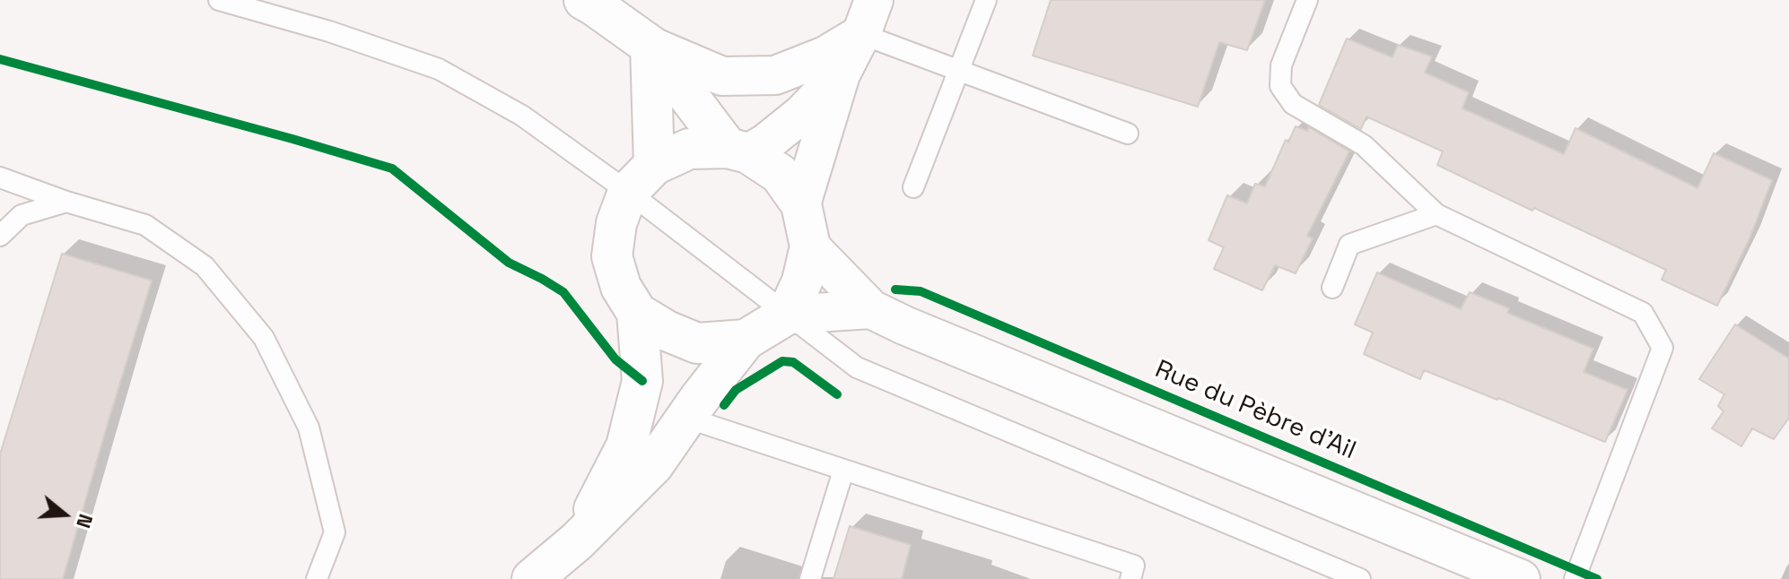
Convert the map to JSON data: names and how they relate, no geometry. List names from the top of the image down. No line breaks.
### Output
{"streets":{"cycle path":["Rue du Pèbre d'Ail"]},"north":"right"}
